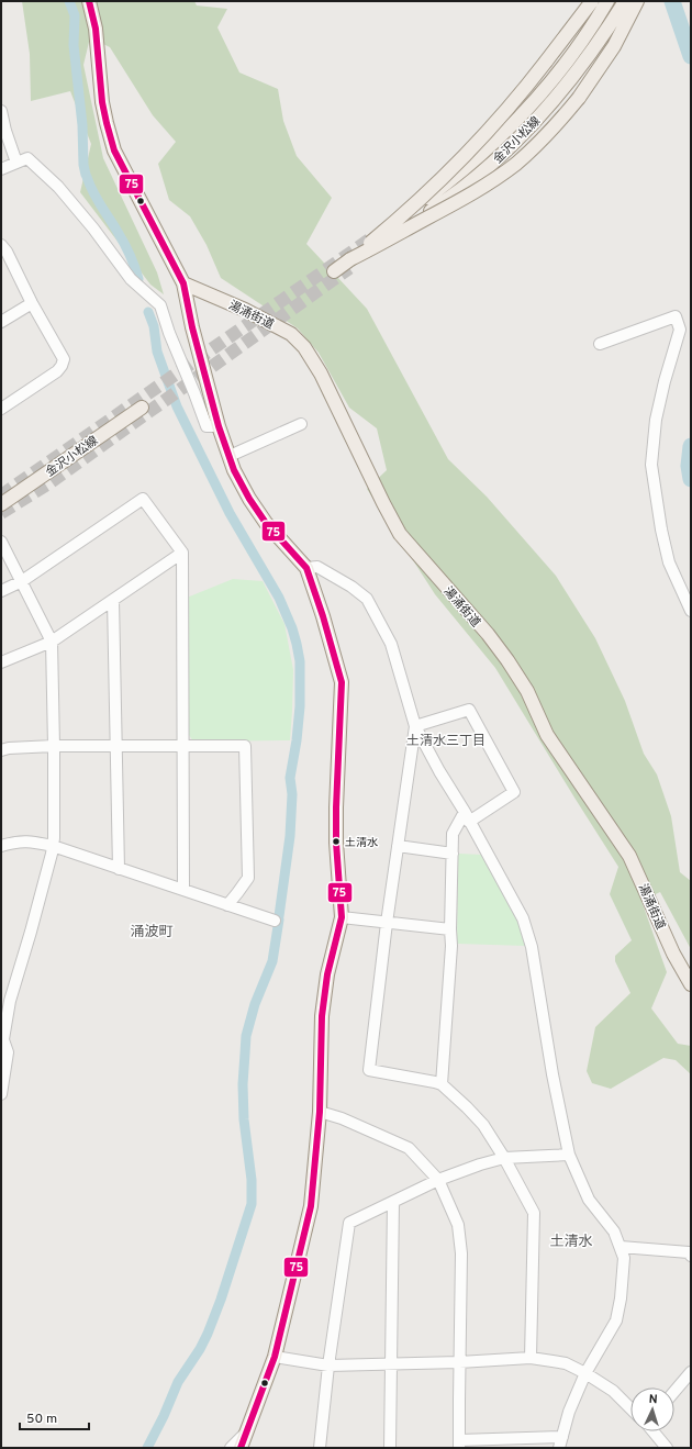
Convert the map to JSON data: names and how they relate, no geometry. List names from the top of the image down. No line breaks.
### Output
{"streets":{"main road":["金沢小松線","湯涌街道"]},"districts":["土清水三丁目","涌波町","土清水"],"places":["土清水"],"lines":["transit line 75"],"scale_bar":"50 m","north":"top"}
